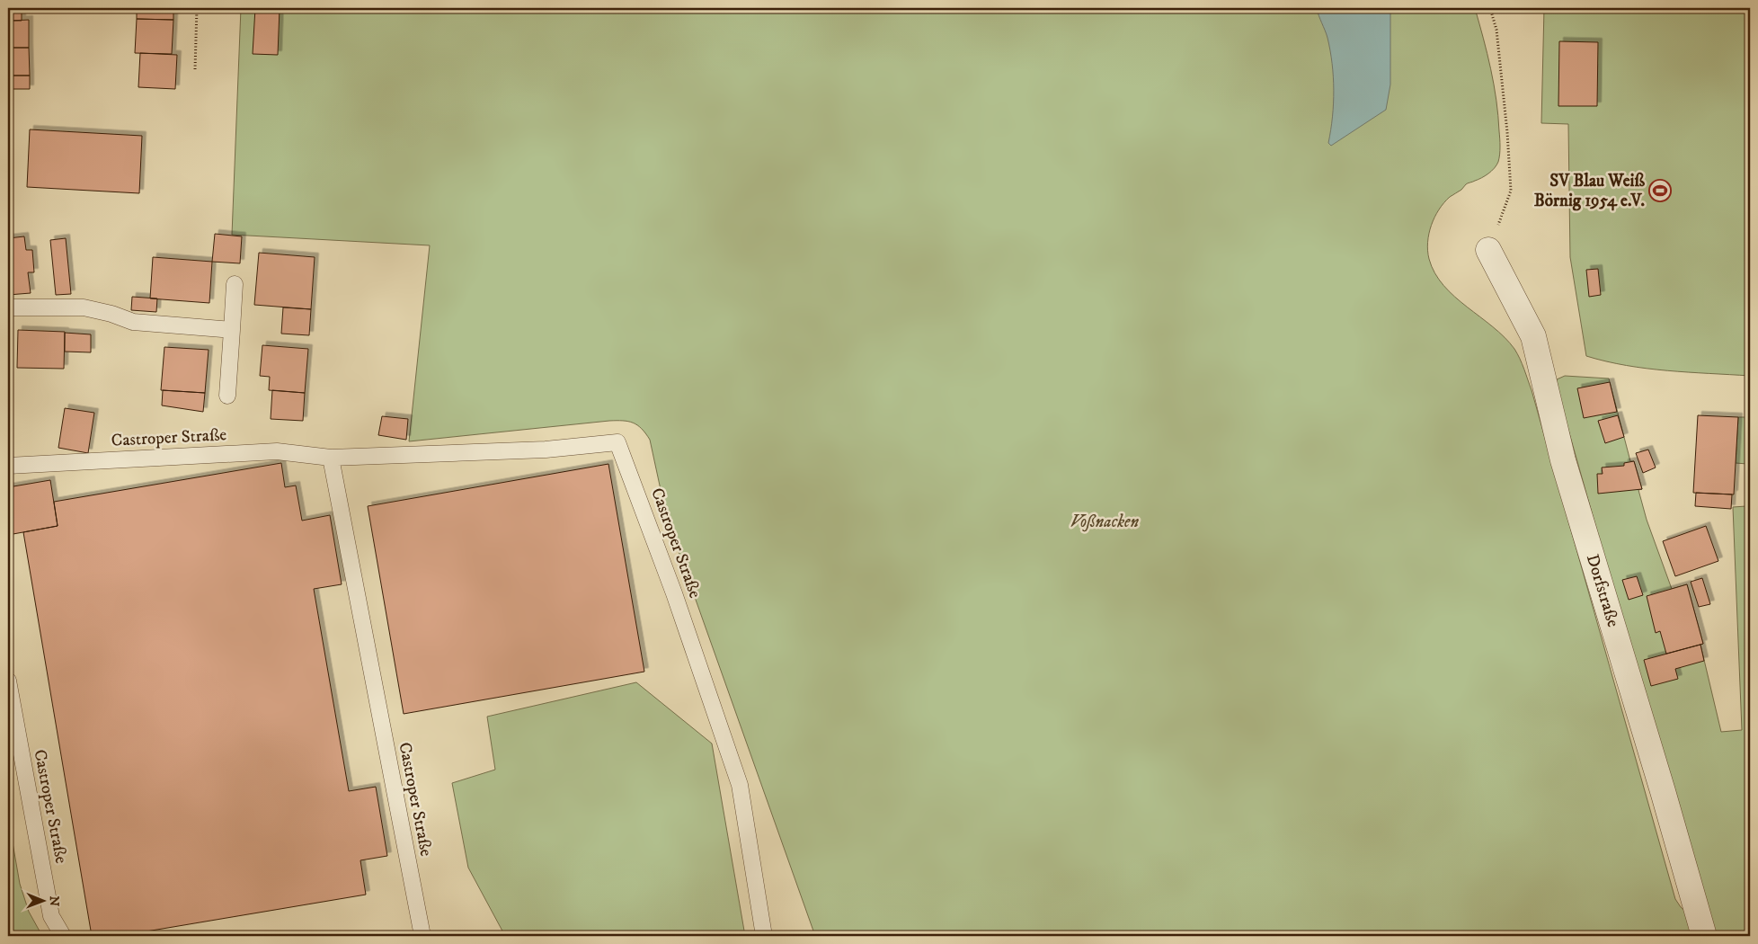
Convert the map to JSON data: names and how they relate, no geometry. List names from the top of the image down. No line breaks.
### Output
{"streets":{"street":["Dorfstraße"],"lane":["Castroper Straße"]},"parks":["Voßnacken"],"places":{"sports":["SV Blau Weiß Börnig 1954 e.V."]},"north":"right"}
